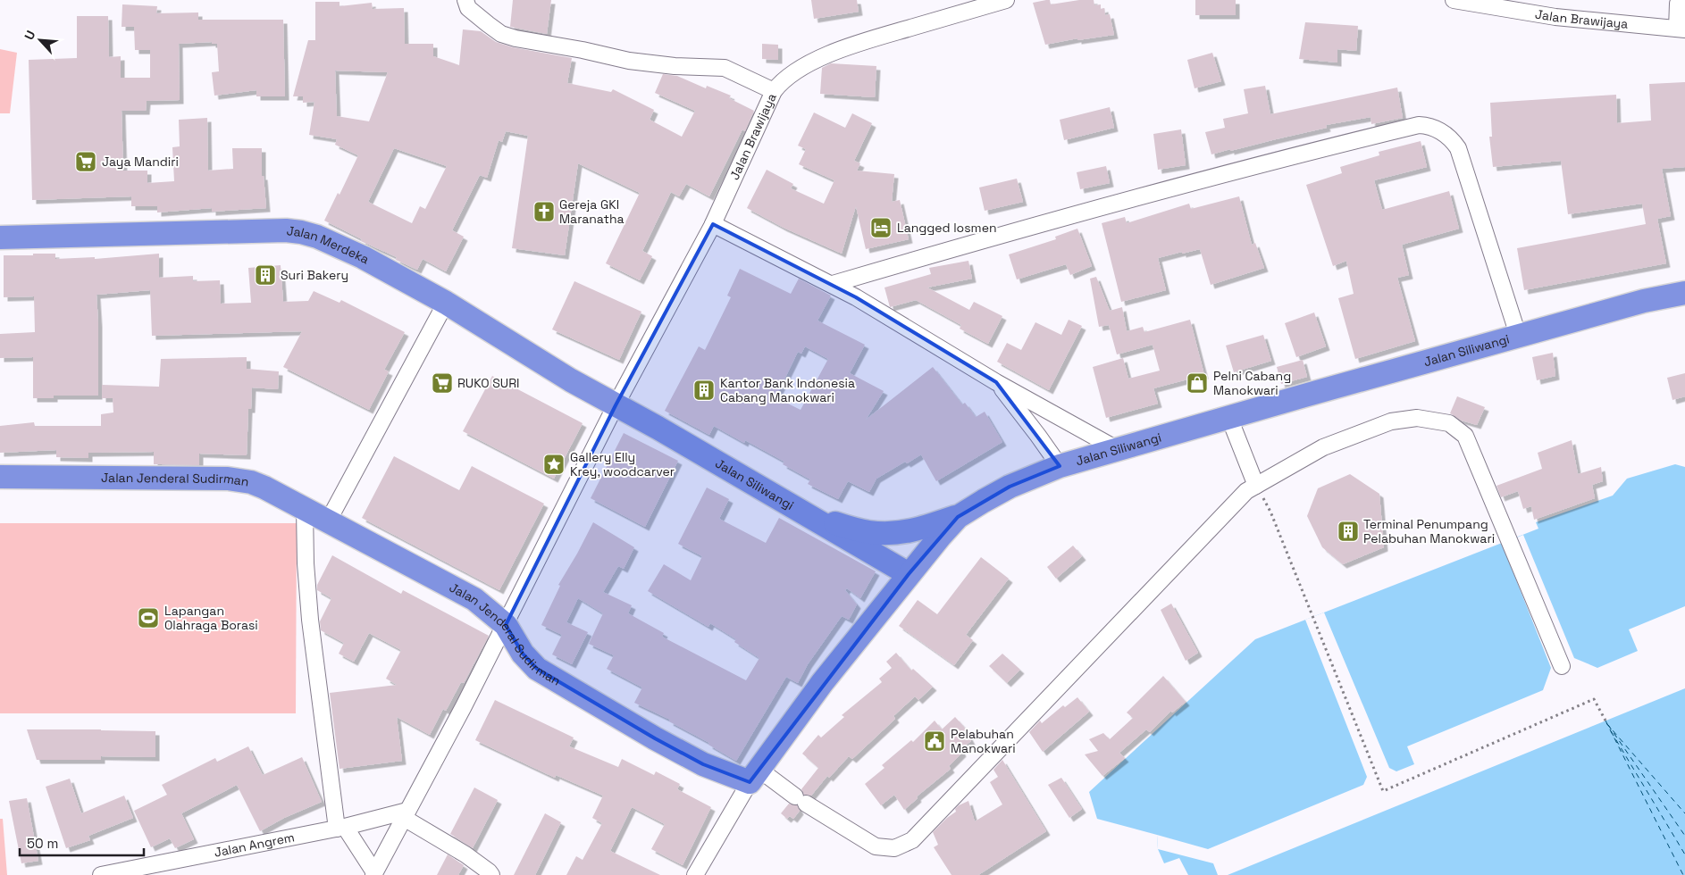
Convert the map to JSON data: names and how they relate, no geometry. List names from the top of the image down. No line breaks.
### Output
{"streets":{"highway":["Jalan Merdeka","Jalan Siliwangi","Jalan Jenderal Sudirman"],"street":["Jalan Brawijaya","Jalan Angrem"]},"crossings":[["Jalan Brawijaya","Jalan Merdeka"],["Jalan Brawijaya","Jalan Siliwangi"],["Jalan Brawijaya","Jalan Jenderal Sudirman"],["Jalan Brawijaya","Jalan Angrem"],["Jalan Merdeka","Jalan Siliwangi"]],"places":{"supermarket":["Jaya Mandiri","RUKO SURI"],"church":["Gereja GKI Maranatha"],"hotel":["Langged losmen"],"building":["Suri Bakery","Kantor Bank Indonesia Cabang Manokwari","Terminal Penumpang Pelabuhan Manokwari"],"shop":["Pelni Cabang Manokwari"],"place":["Gallery Elly Krey, woodcarver"],"sports":["Lapangan Olahraga Borasi"],"public building":["Pelabuhan Manokwari"]},"scale_bar":"50 m","north":"top left"}
